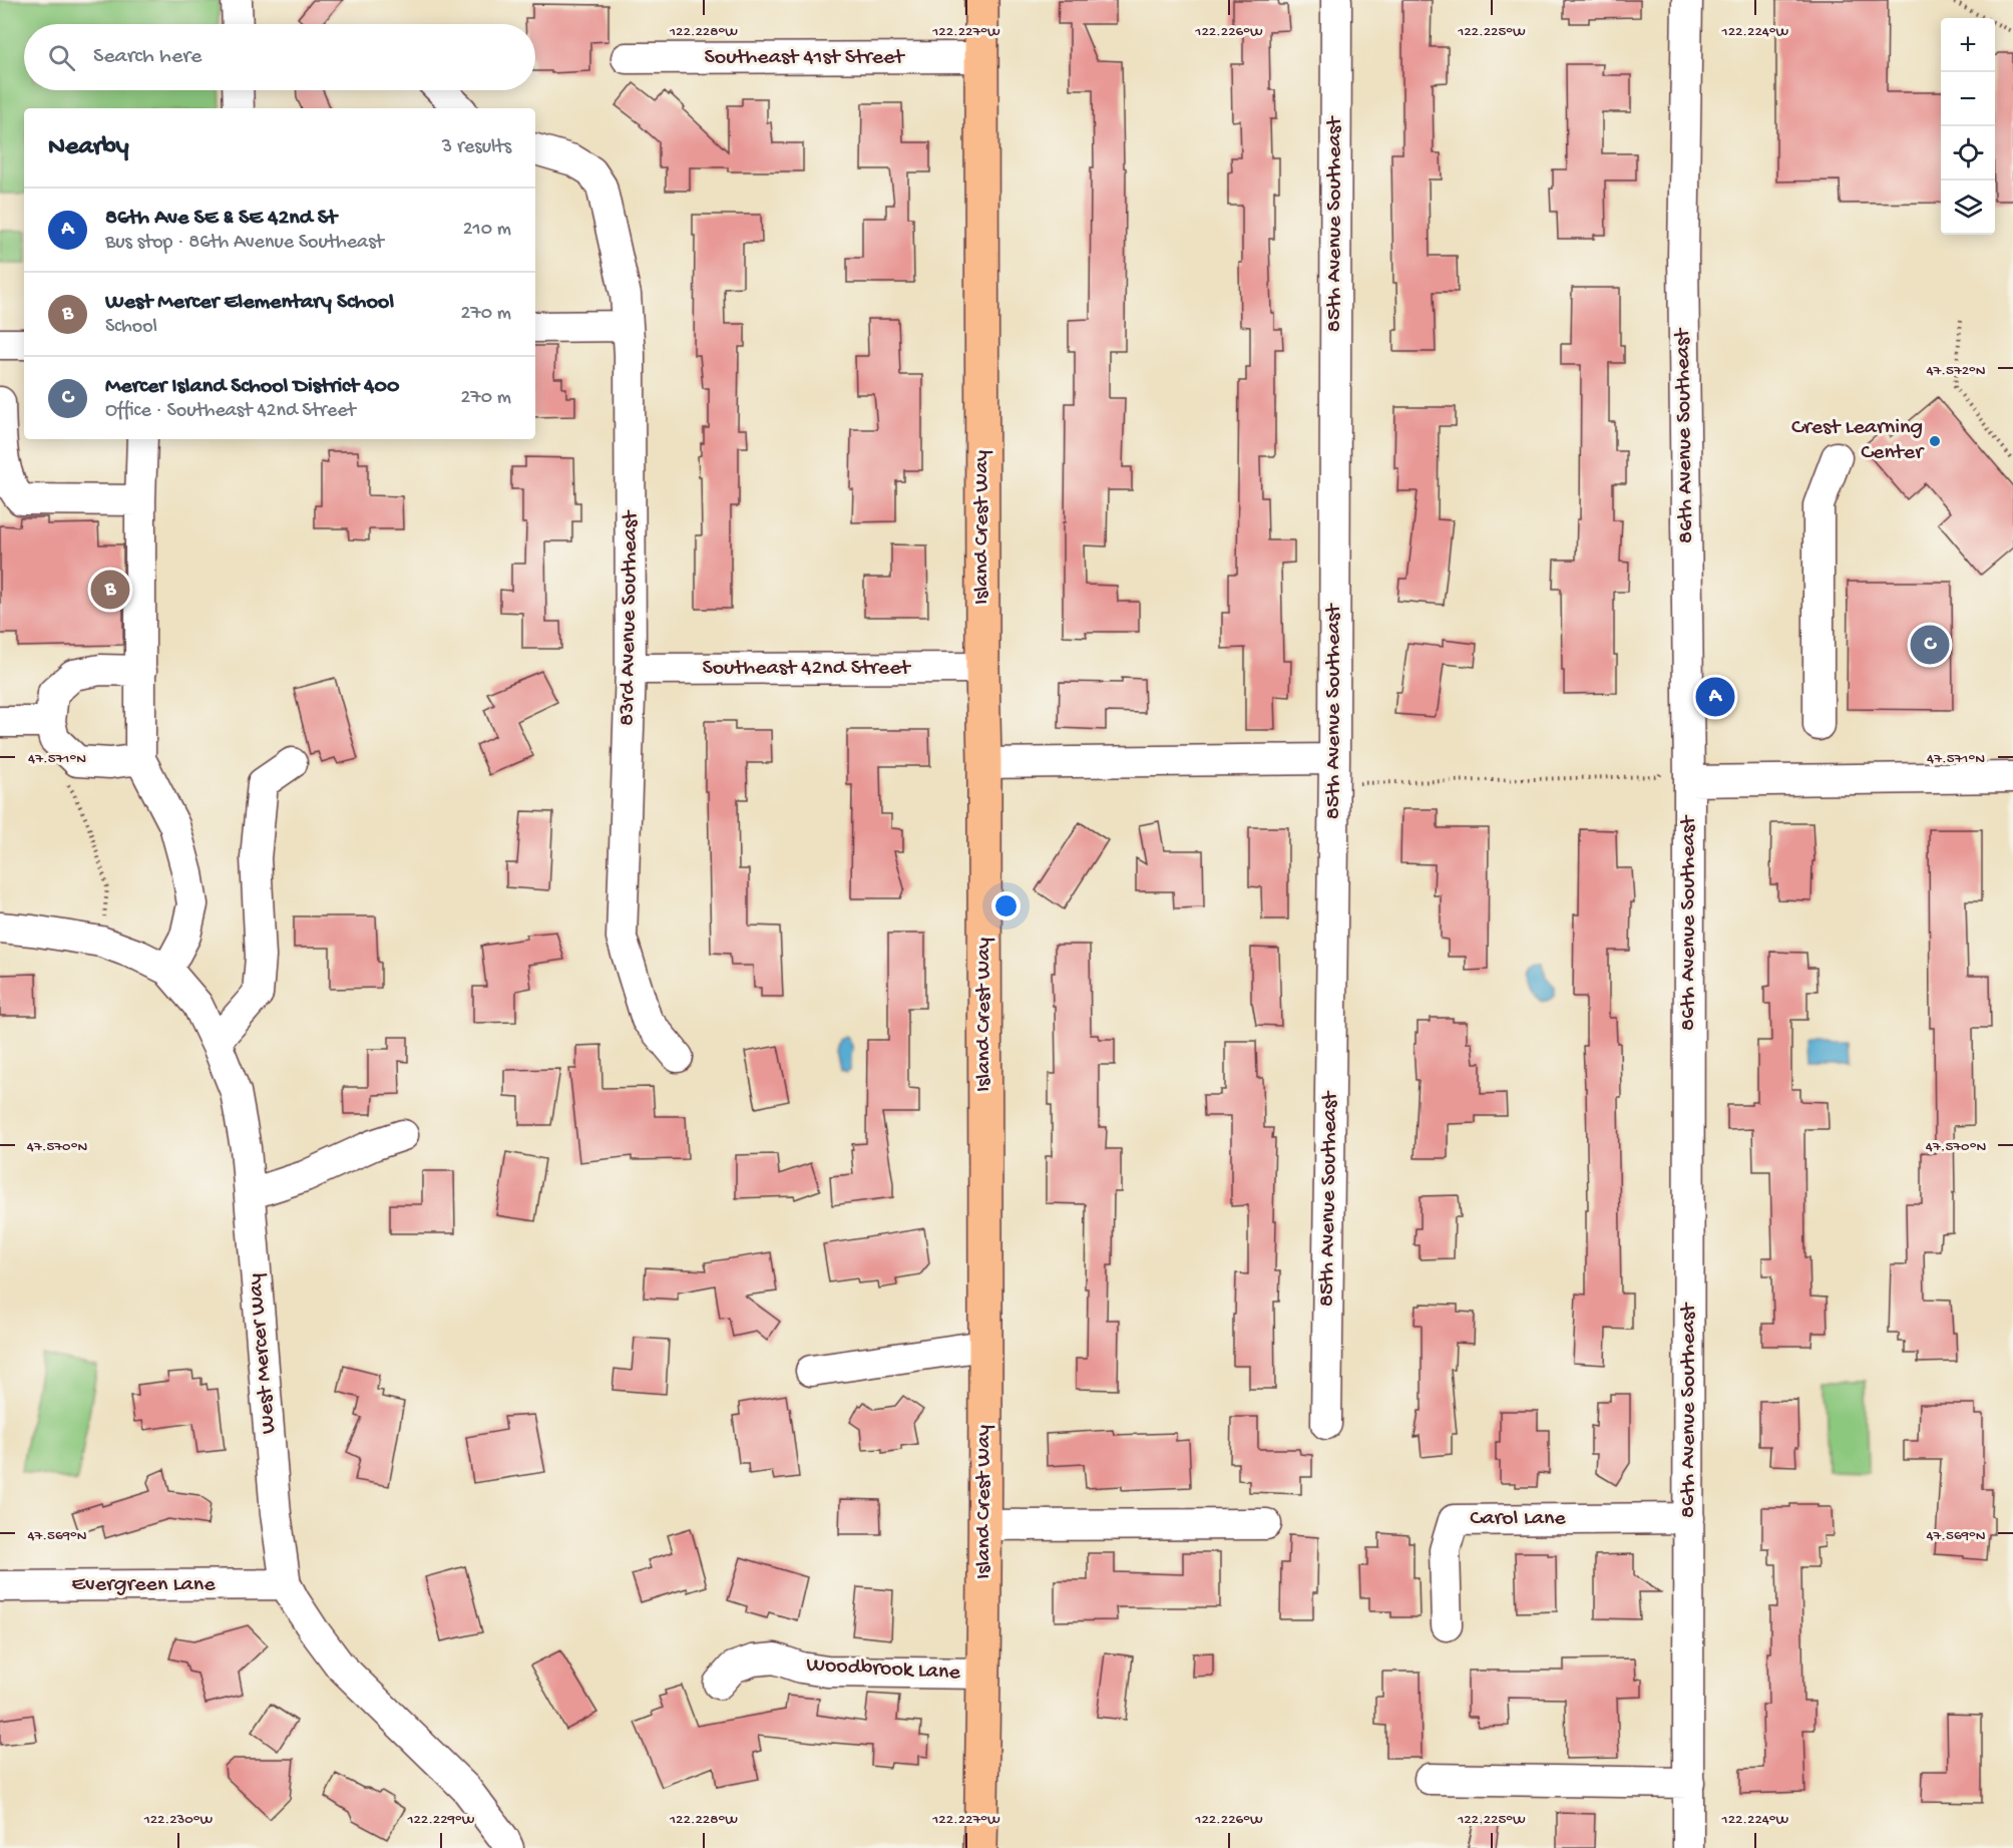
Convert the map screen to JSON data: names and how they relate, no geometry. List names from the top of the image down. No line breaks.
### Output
{"streets":{"main road":["Island Crest Way"],"street":["Southeast 41st Street","85th Avenue Southeast","86th Avenue Southeast","83rd Avenue Southeast","Southeast 42nd Street","West Mercer Way","Carol Lane","Evergreen Lane","Woodbrook Lane"]},"crossings":[["Southeast 41st Street","Island Crest Way"],["86th Avenue Southeast","Carol Lane"],["Island Crest Way","Southeast 42nd Street"],["Island Crest Way","Woodbrook Lane"],["83rd Avenue Southeast","Southeast 42nd Street"],["West Mercer Way","Evergreen Lane"]],"places":["Crest Learning Center"],"page":{"map_buttons":["+","−"],"search":"Search here","heading":["Nearby","3 results"],"list":[{"mark":"A","name":"86th Ave SE & SE 42nd St","note":"Bus stop · 86th Avenue Southeast","value":"210 m"},{"mark":"B","name":"West Mercer Elementary School","note":"School","value":"270 m"},{"mark":"C","name":"Mercer Island School District 400","note":"Office · Southeast 42nd Street","value":"270 m"}],"pins":["B","C","A"]},"coordinates":["122.228°W","122.227°W","122.226°W","122.225°W","122.224°W","47.572°N","47.571°N","47.570°N","47.569°N","122.230°W","122.229°W"]}
